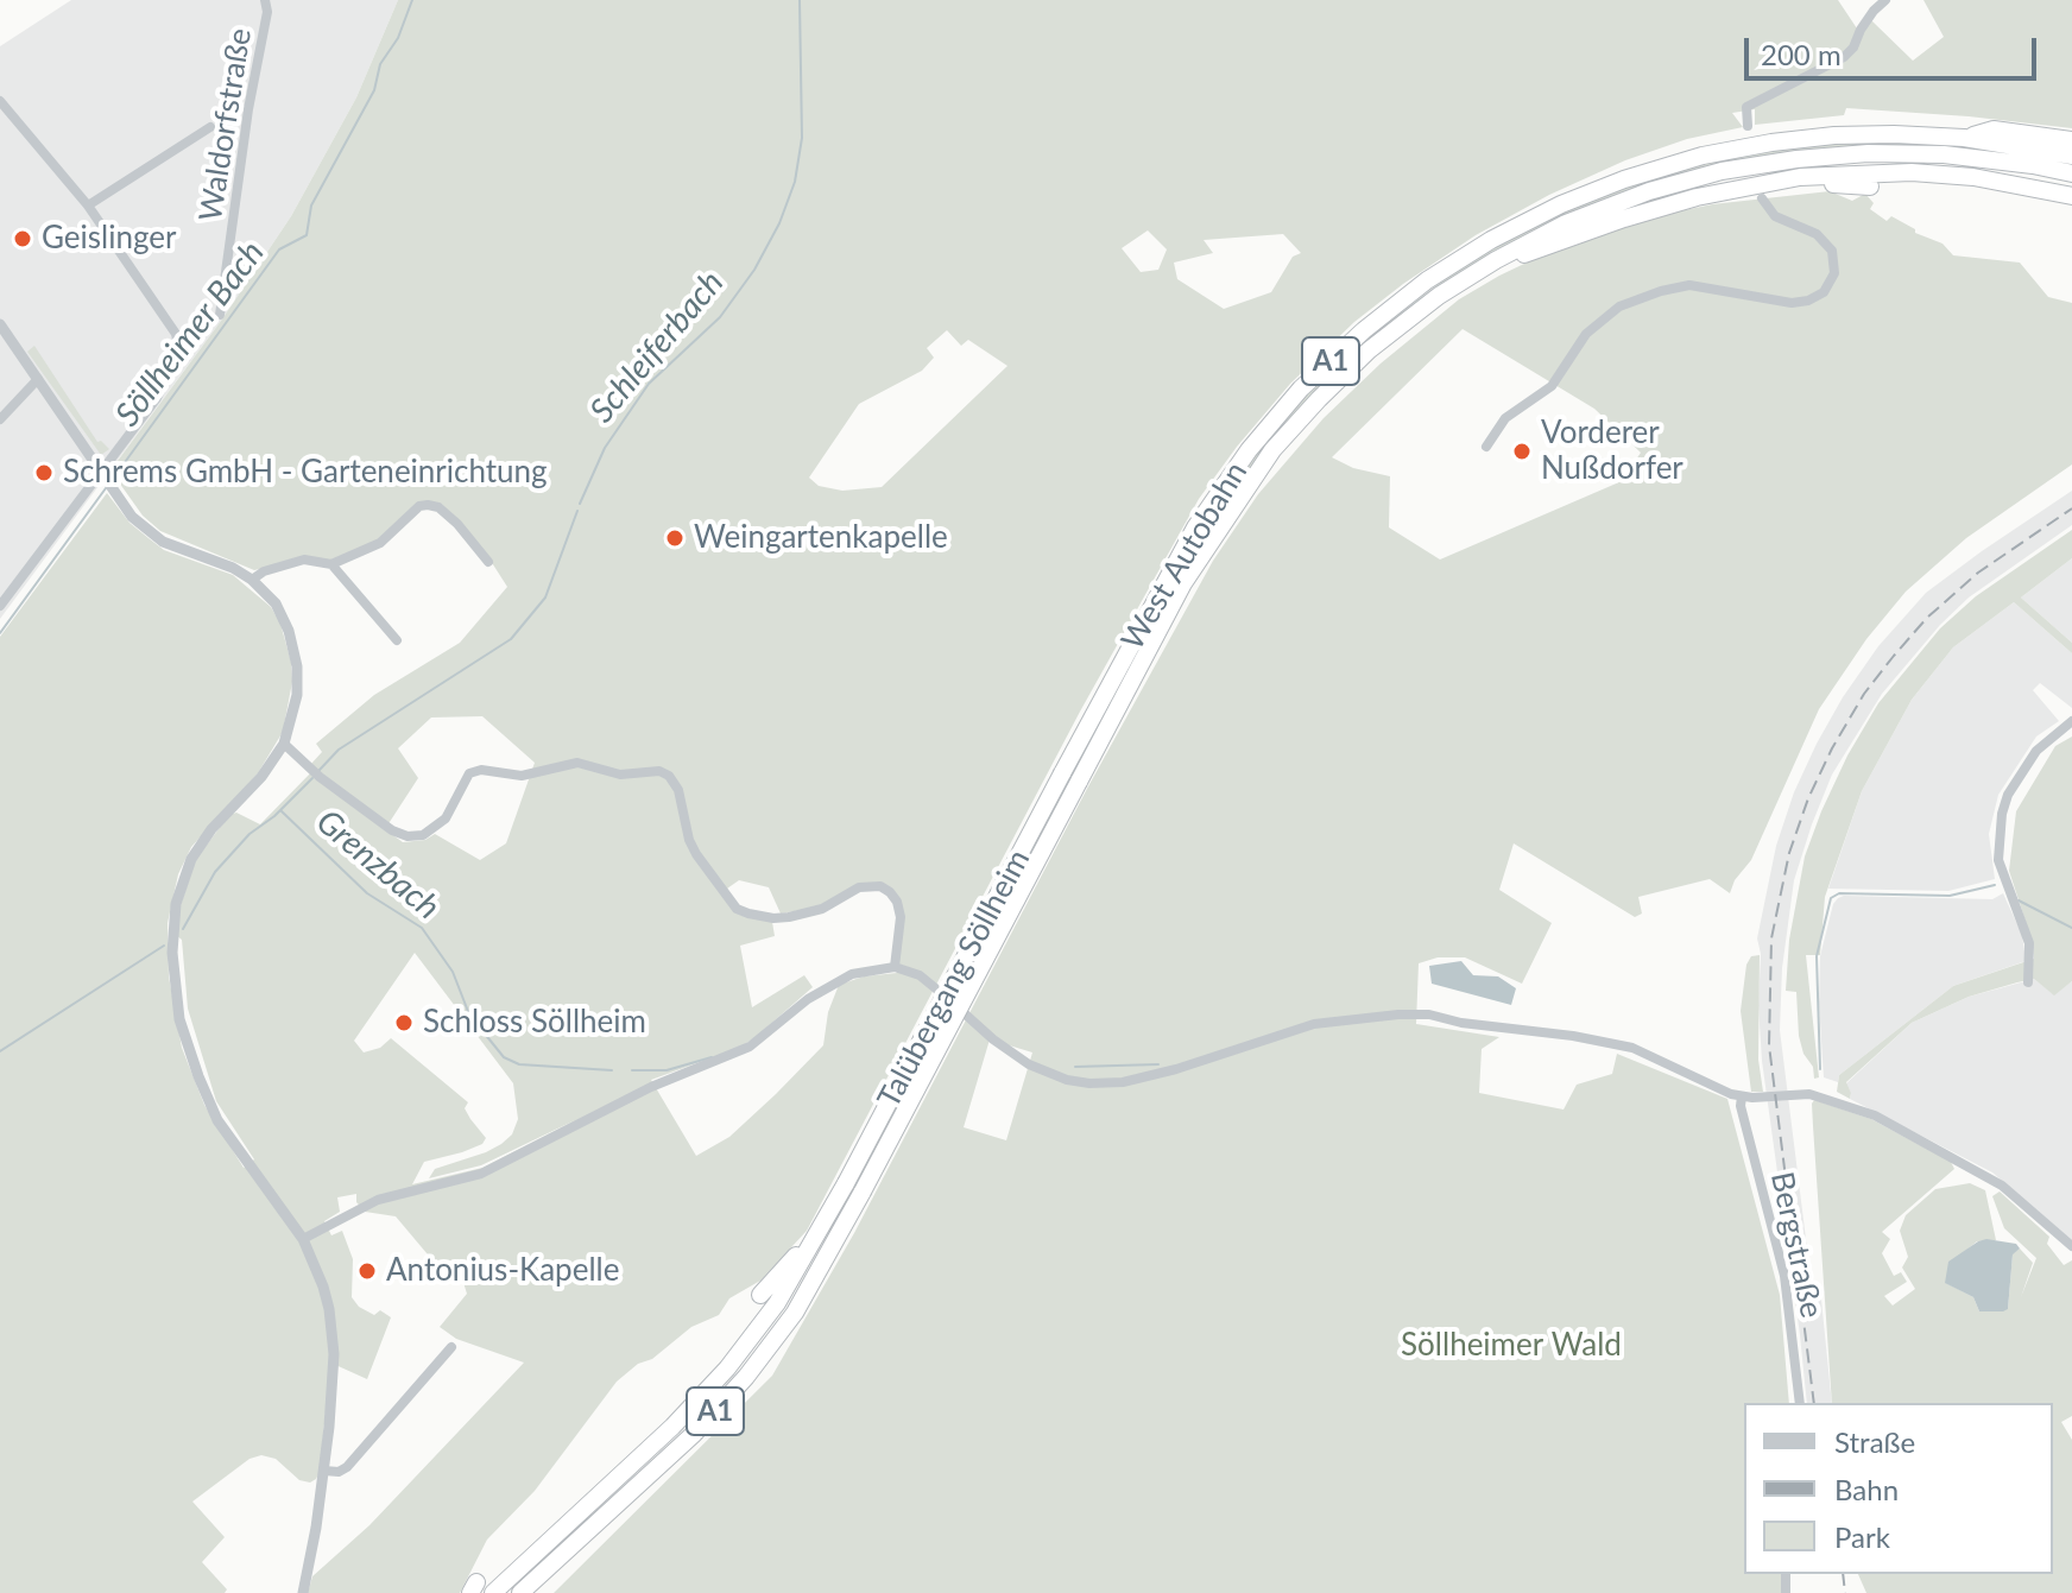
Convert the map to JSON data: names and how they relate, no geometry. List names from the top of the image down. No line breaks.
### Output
{"streets":{"highway":["A1","West Autobahn","Talübergang Söllheim"],"street":["Waldorfstraße","Bergstraße"]},"crossings":[["A1","Talübergang Söllheim"],["West Autobahn","Talübergang Söllheim"]],"water":["Söllheimer Bach","Schleiferbach","Grenzbach"],"parks":["Söllheimer Wald"],"places":["Geislinger","Vorderer Nußdorfer","Schrems GmbH - Garteneinrichtung","Weingartenkapelle","Schloss Söllheim","Antonius-Kapelle"],"legend":["Straße","Bahn","Park"],"scale_bar":"200 m"}
